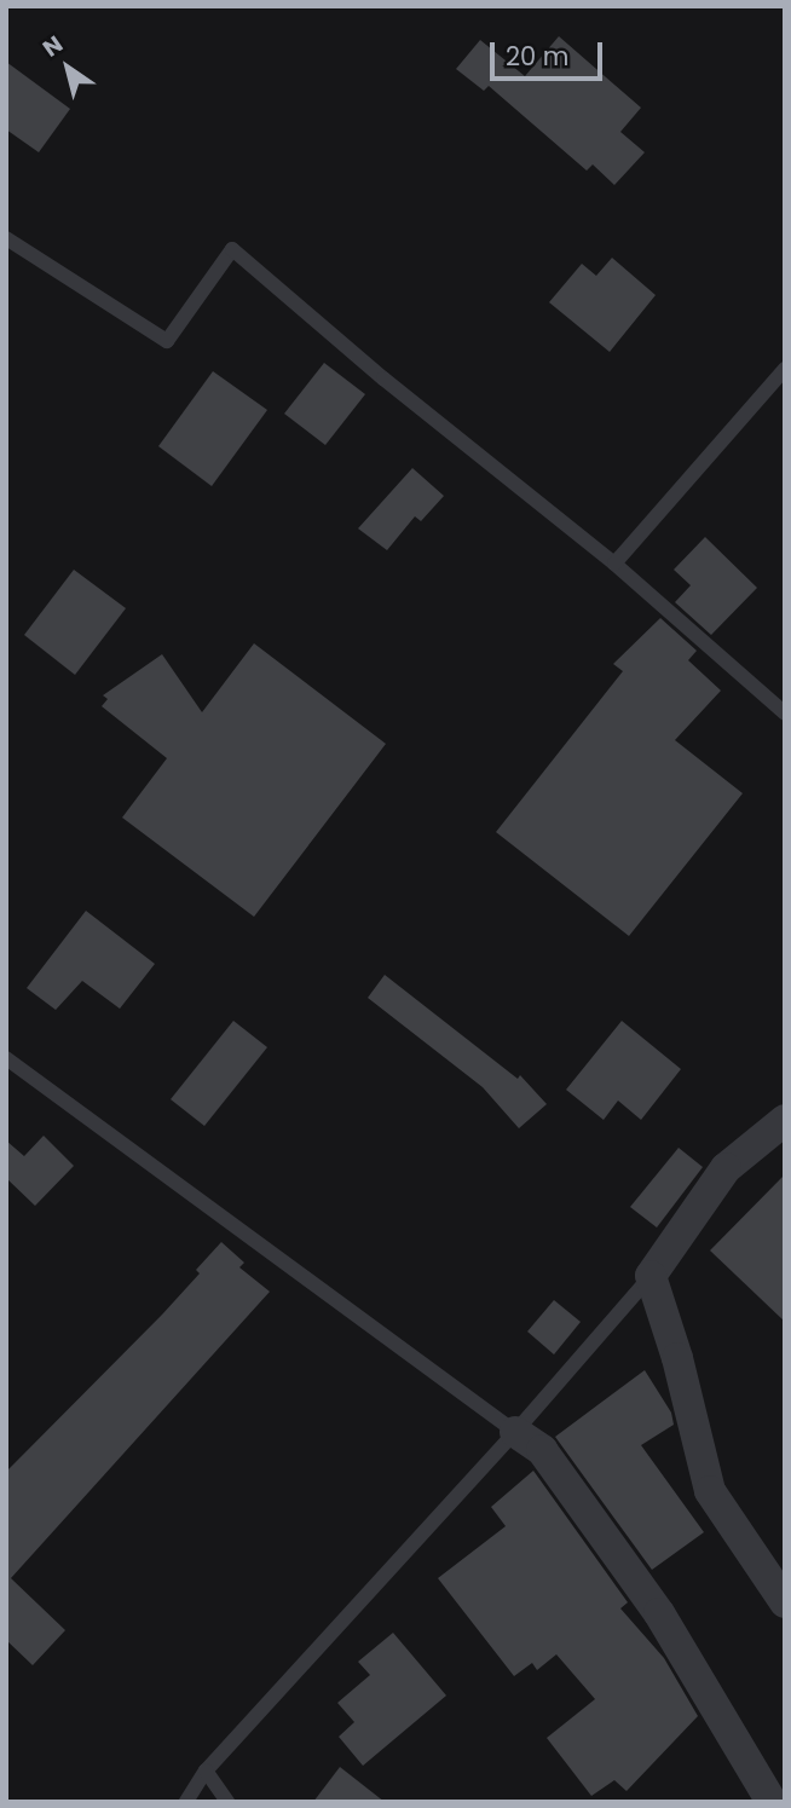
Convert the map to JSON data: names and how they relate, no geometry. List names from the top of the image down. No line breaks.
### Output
{"scale_bar":"20 m","north":"top left"}
